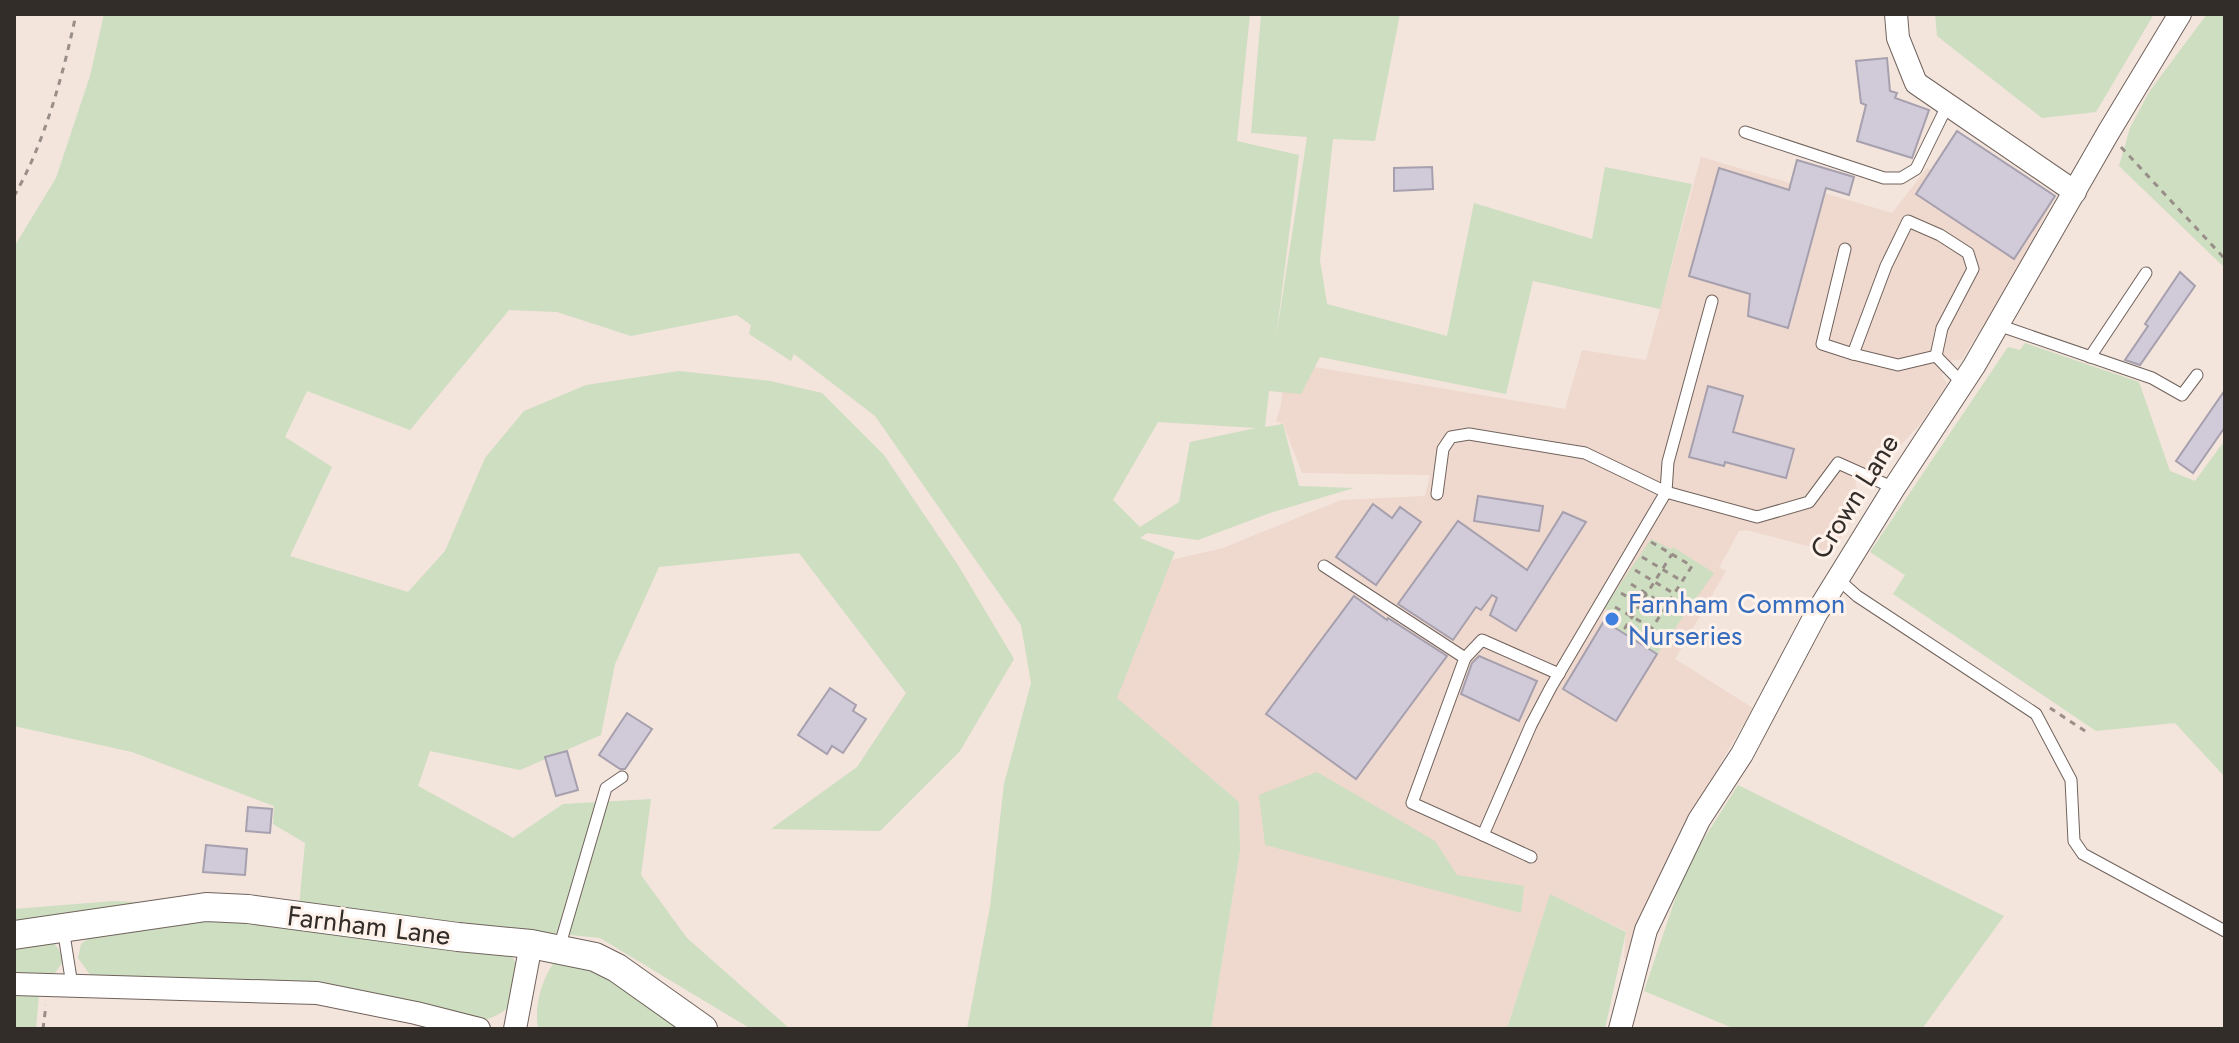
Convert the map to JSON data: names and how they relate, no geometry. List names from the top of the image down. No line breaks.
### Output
{"streets":{"street":["Crown Lane","Farnham Lane"]},"places":["Farnham Common Nurseries"]}
